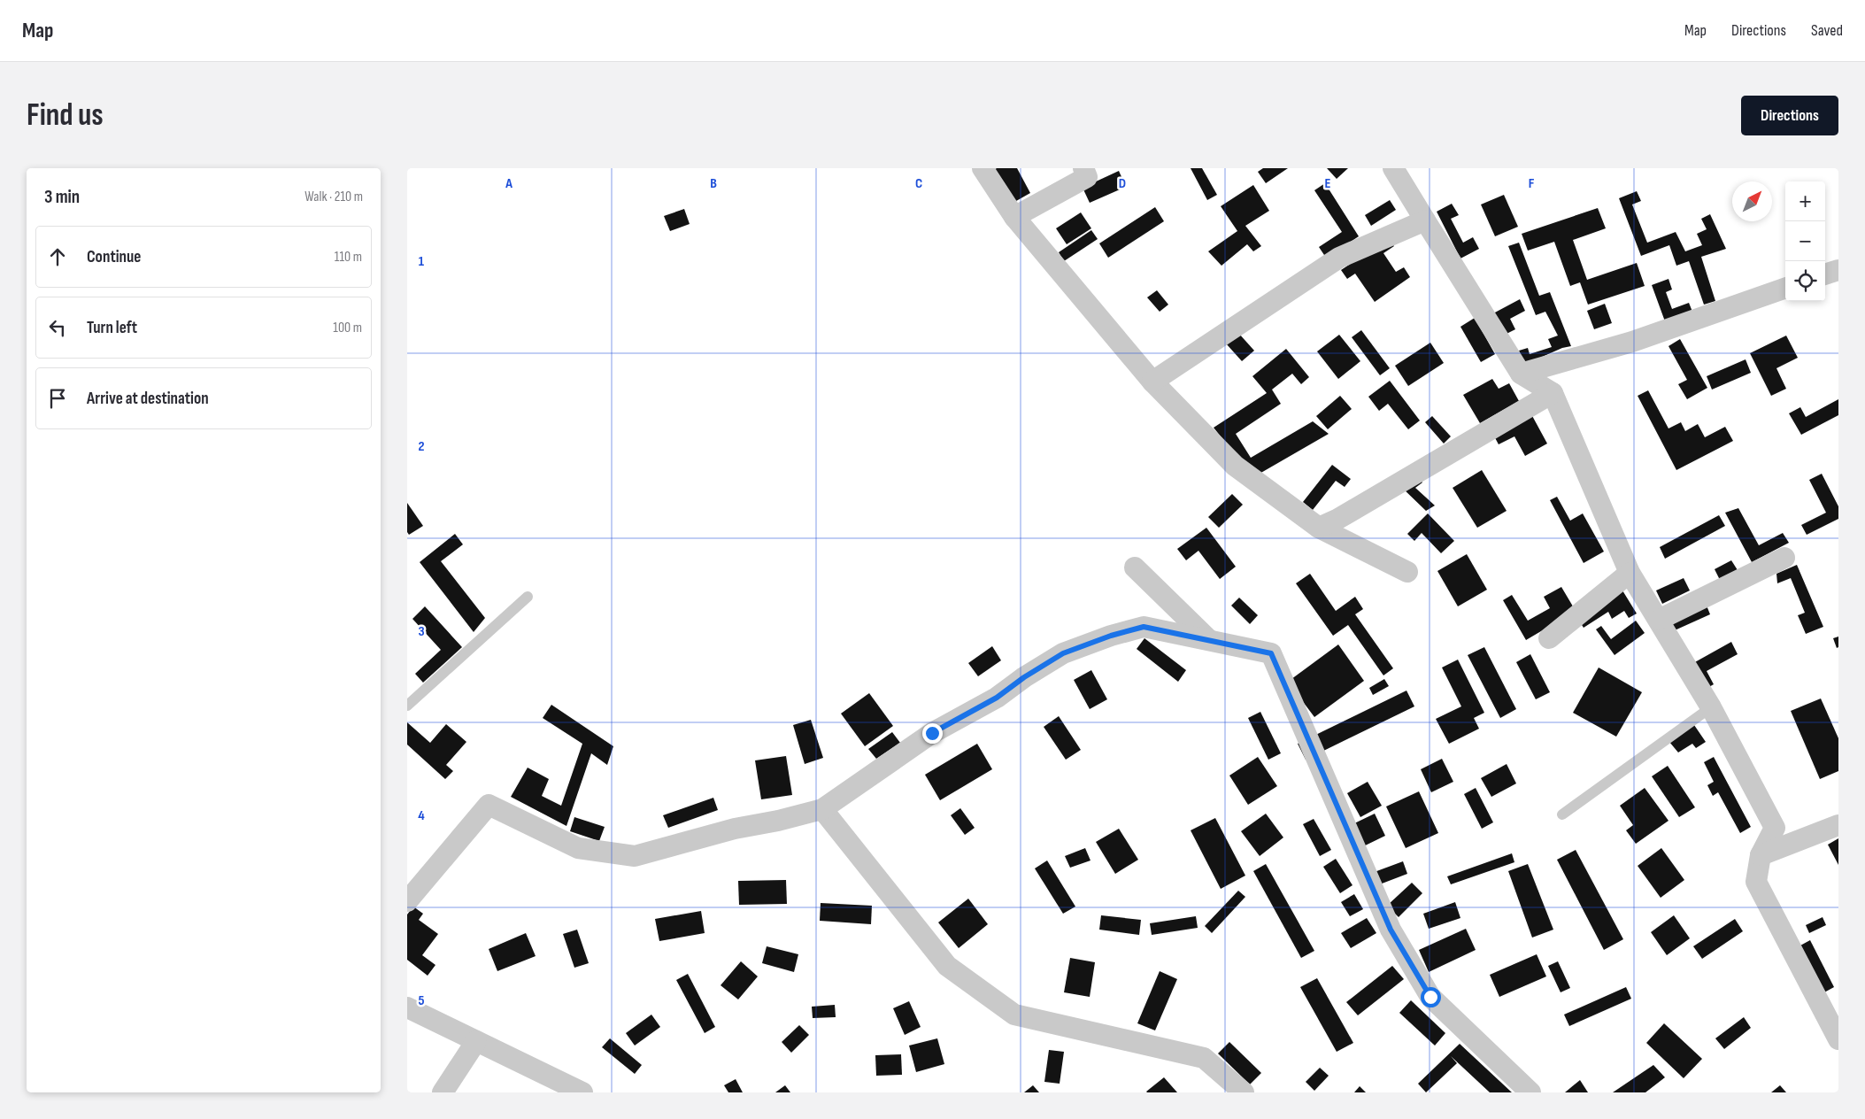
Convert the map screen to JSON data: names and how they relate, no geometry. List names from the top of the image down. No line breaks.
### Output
{"north":"top right","page":{"header":"Map","nav":["Map","Directions","Saved"],"buttons":"Directions","title":"Find us","heading":["3 min","Walk · 210 m"],"map_buttons":["+","−"],"list":[["Continue","110 m"],["Turn left","100 m"],"Arrive at destination"]},"grid":{"columns":["A","B","C","D","E","F"],"rows":["1","2","3","4","5"]}}
